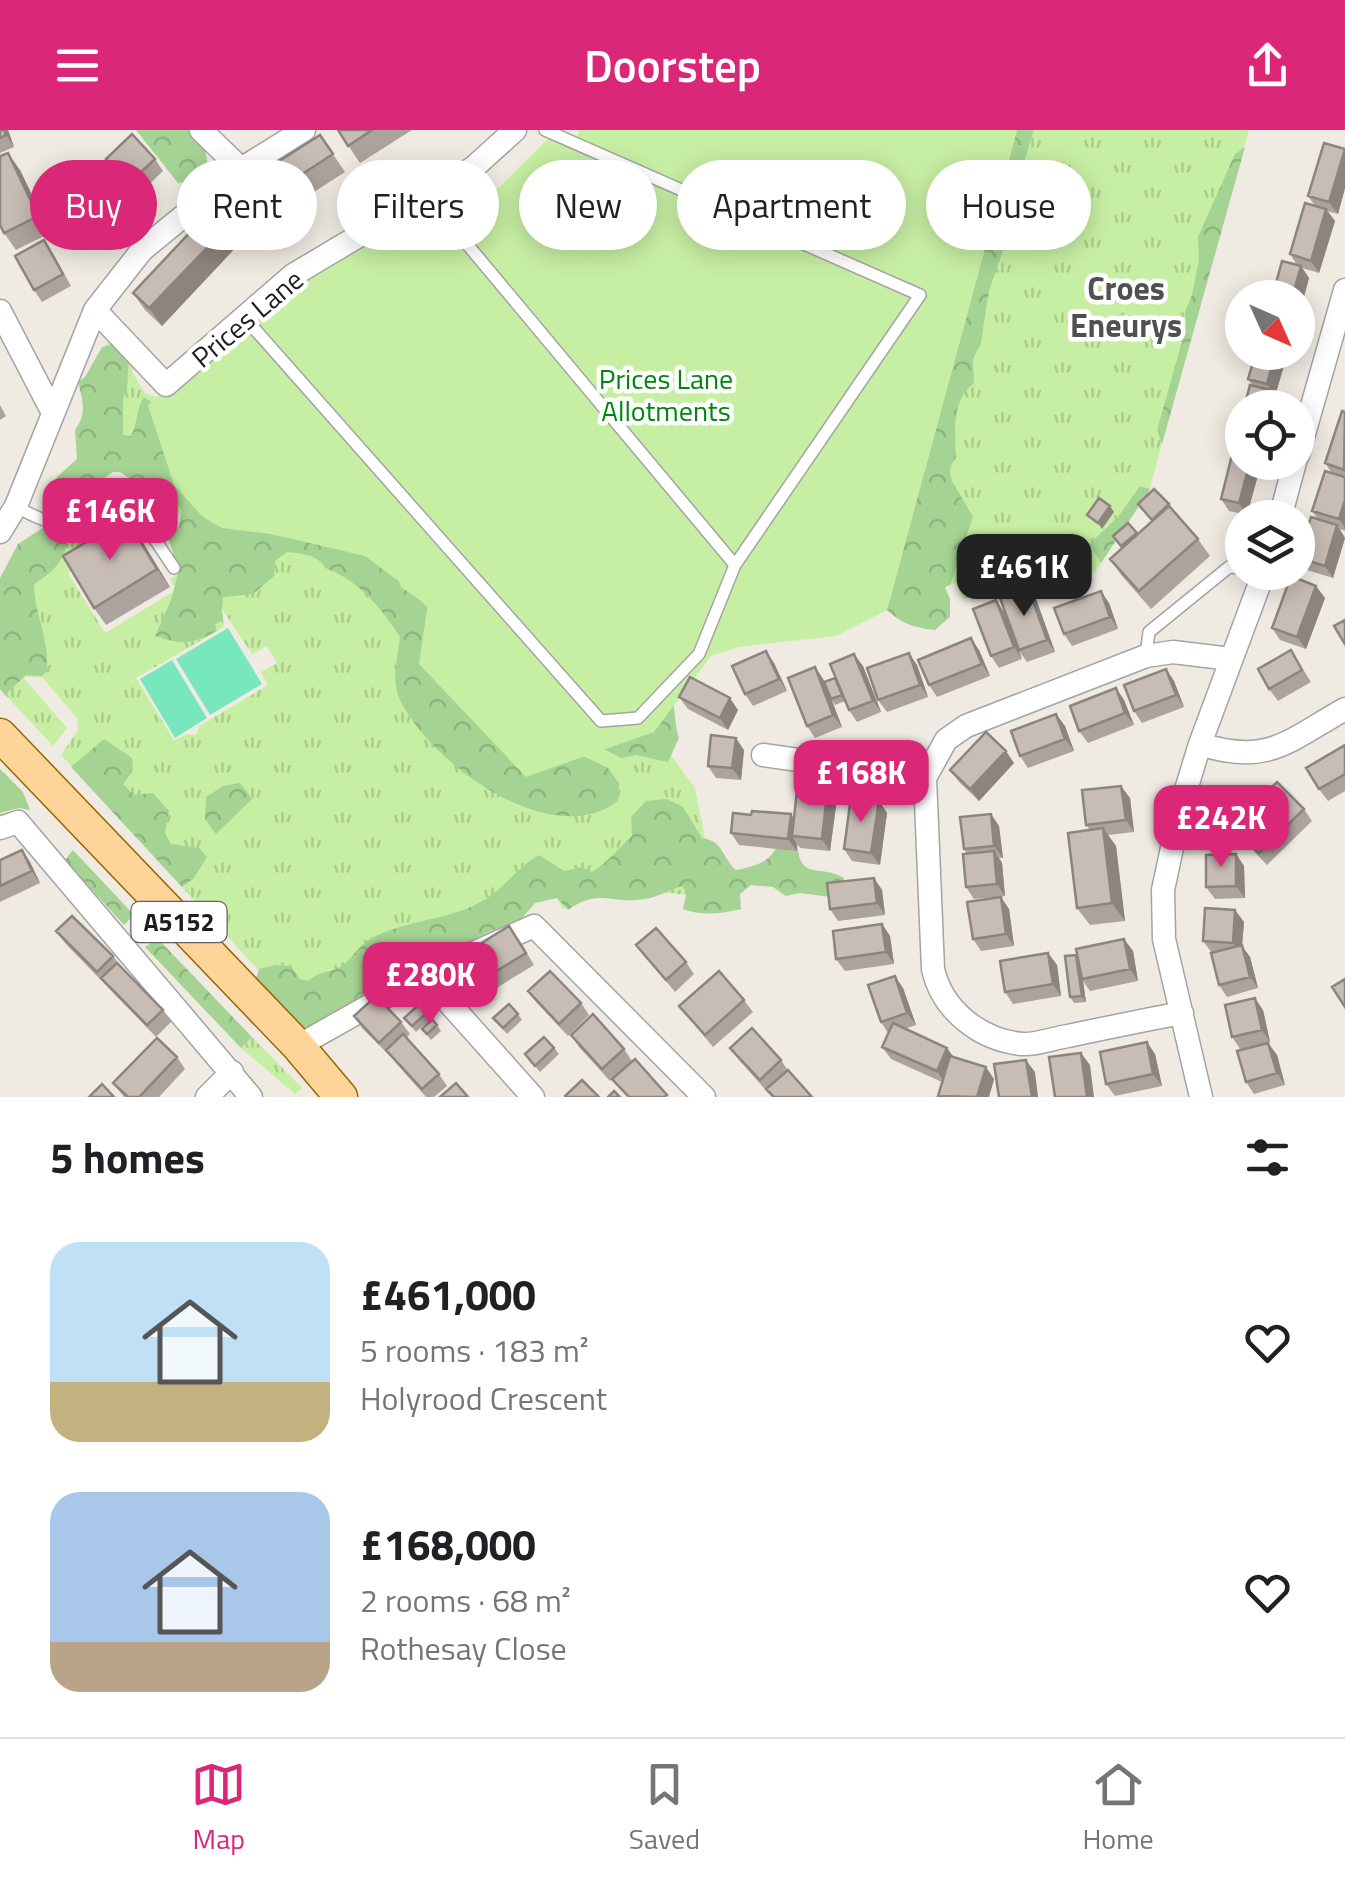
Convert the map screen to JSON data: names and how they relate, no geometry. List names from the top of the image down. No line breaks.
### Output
{"streets":{"main road":["A5152"],"street":["Prices Lane"]},"districts":["Croes Eneurys"],"parks":["Prices Lane Allotments"],"north":"bottom right","page":{"header":"Doorstep","chip":["Buy","Rent","Filters","New","Apartment","House"],"price":["£146K","£461K","£168K","£242K","£280K"],"heading":"5 homes","list":[{"name":"£461,000","note":"5 rooms · 183 m² · Holyrood Crescent"},{"name":"£168,000","note":"2 rooms · 68 m² · Rothesay Close"}],"tabs":["Map","Saved","Home"]}}
